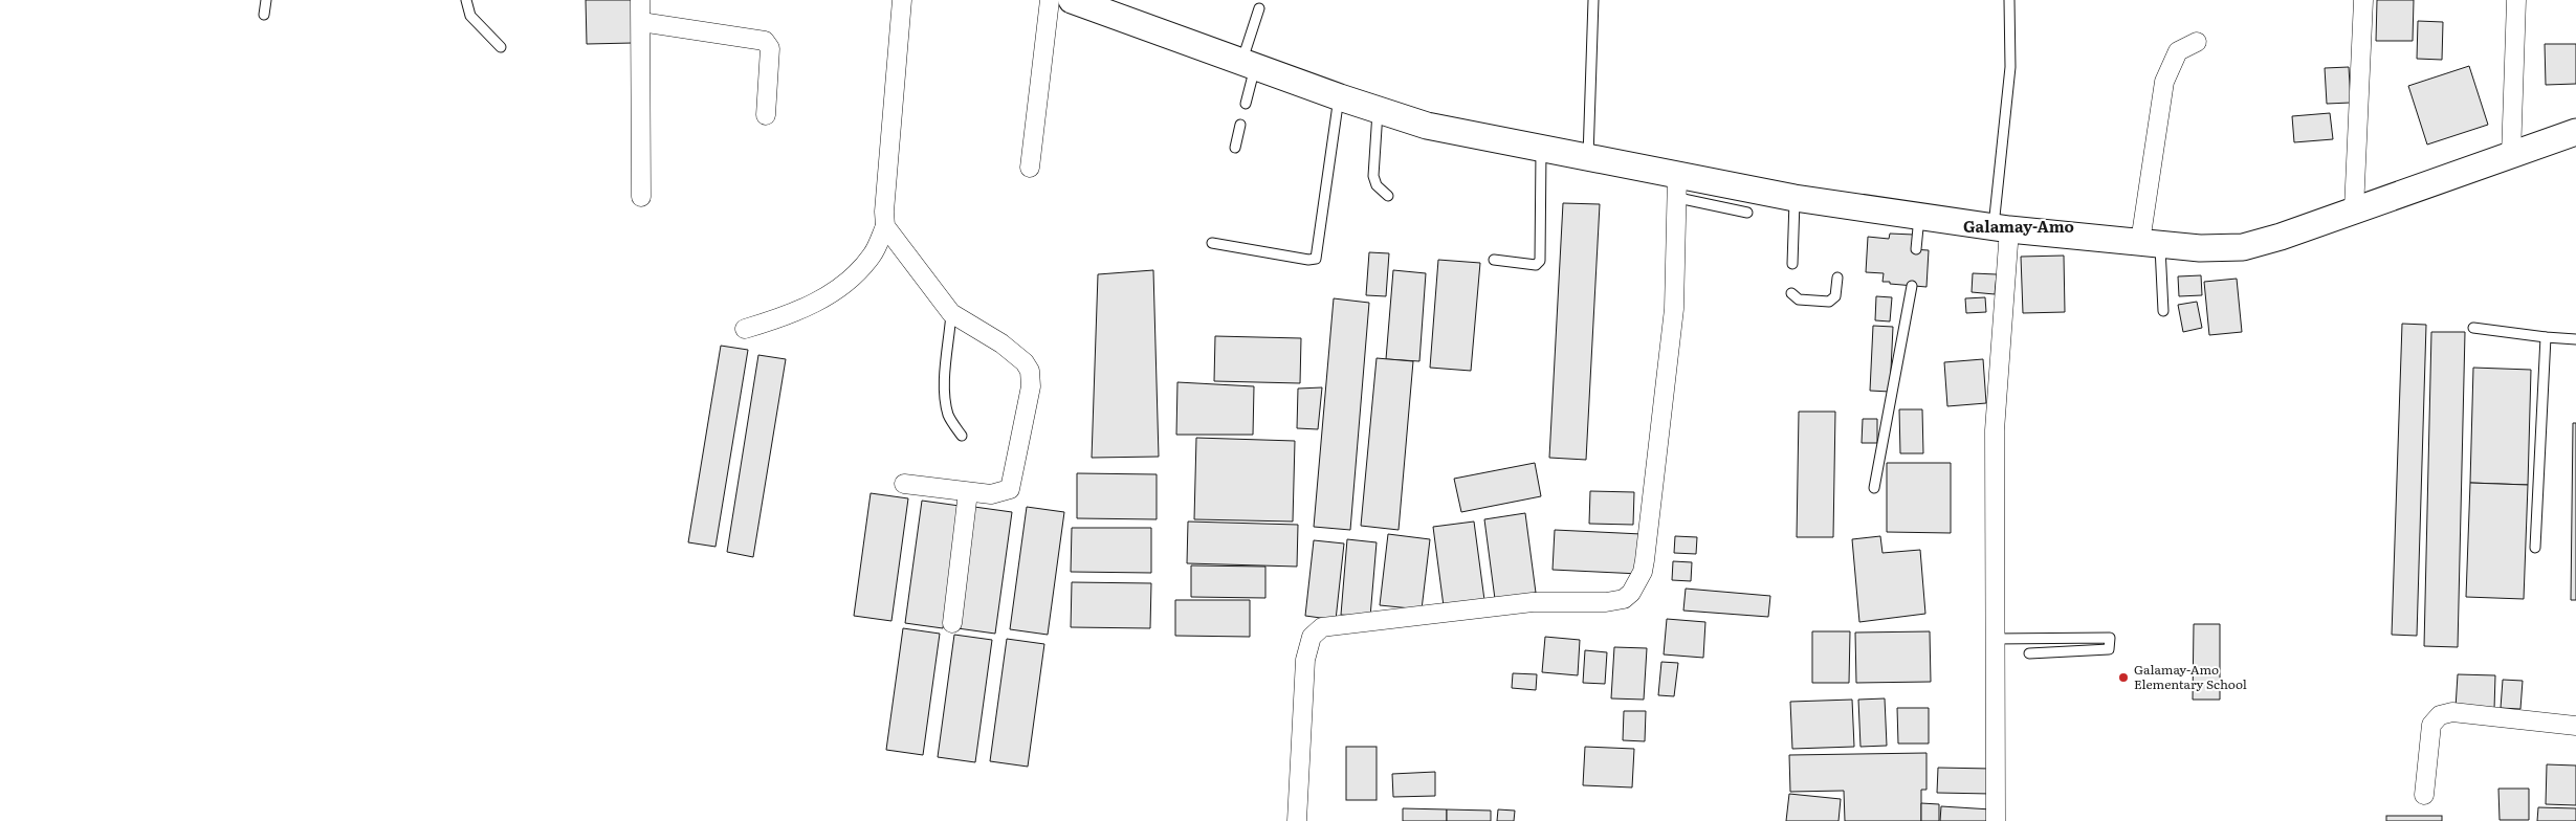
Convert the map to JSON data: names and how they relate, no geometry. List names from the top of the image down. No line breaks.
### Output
{"districts":["Galamay-Amo"],"places":["Galamay-Amo Elementary School"]}
